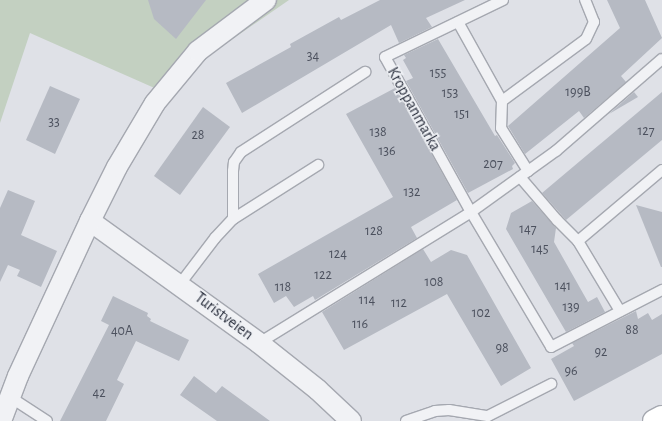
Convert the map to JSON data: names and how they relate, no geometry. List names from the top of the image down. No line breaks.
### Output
{"streets":{"street":["Turistveien"],"lane":["Kroppanmarka"]},"house_numbers":["34","155","199B","153","151","33","127","138","28","136","207","132","147","128","145","124","122","108","141","118","114","112","139","102","116","88","40A","98","92","96","42"]}
